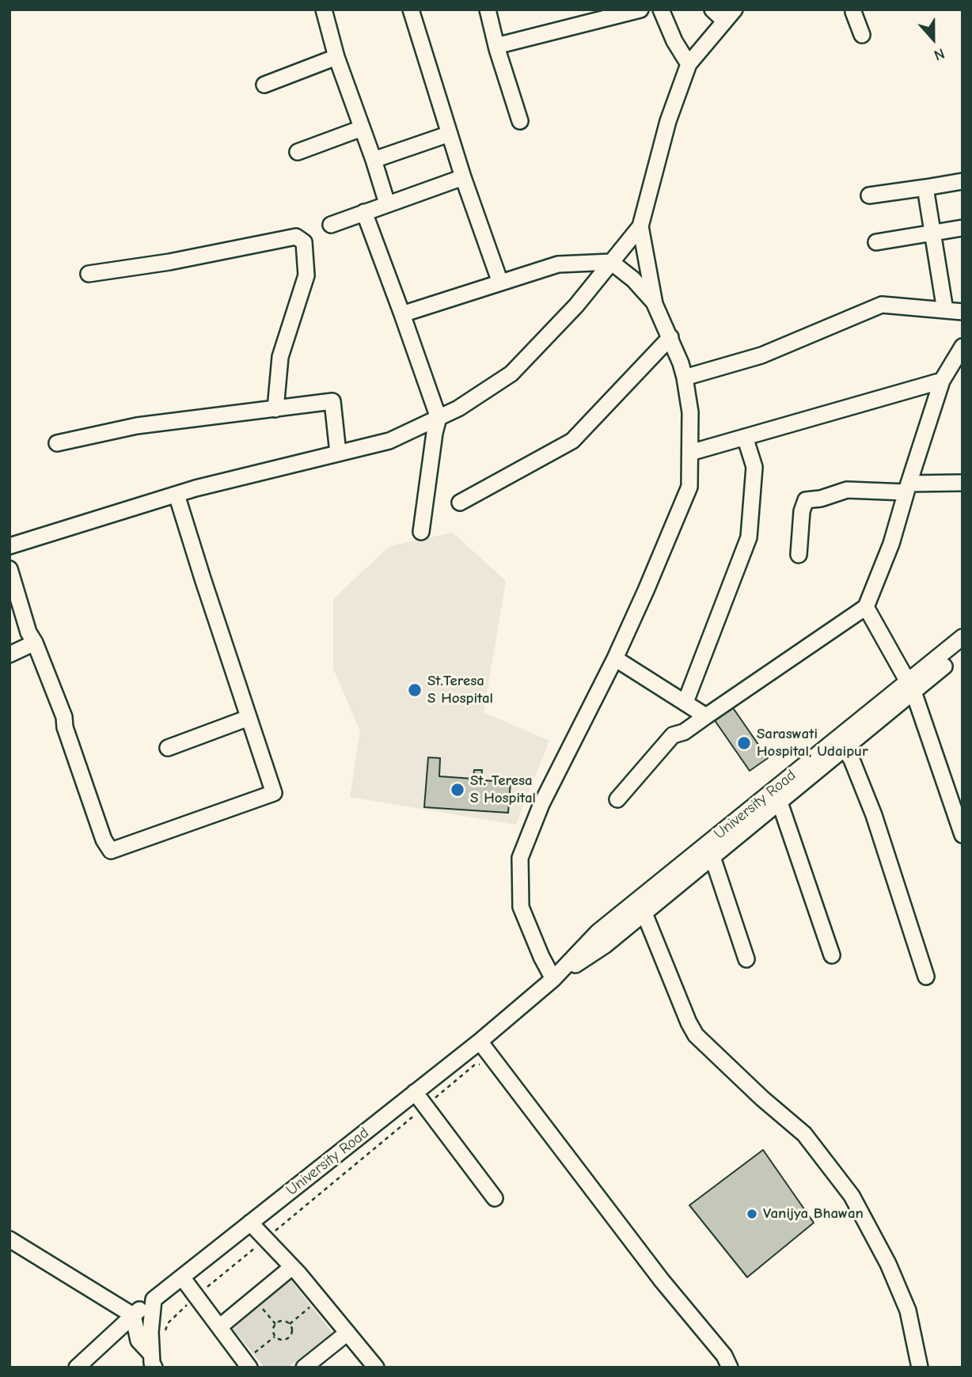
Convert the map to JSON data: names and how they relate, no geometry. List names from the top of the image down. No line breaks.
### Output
{"streets":{"street":["University Road"]},"places":["St.Teresa S Hospital","Saraswati Hospital, Udaipur","St. Teresa S Hospital","Vanijya Bhawan"],"north":"bottom"}
